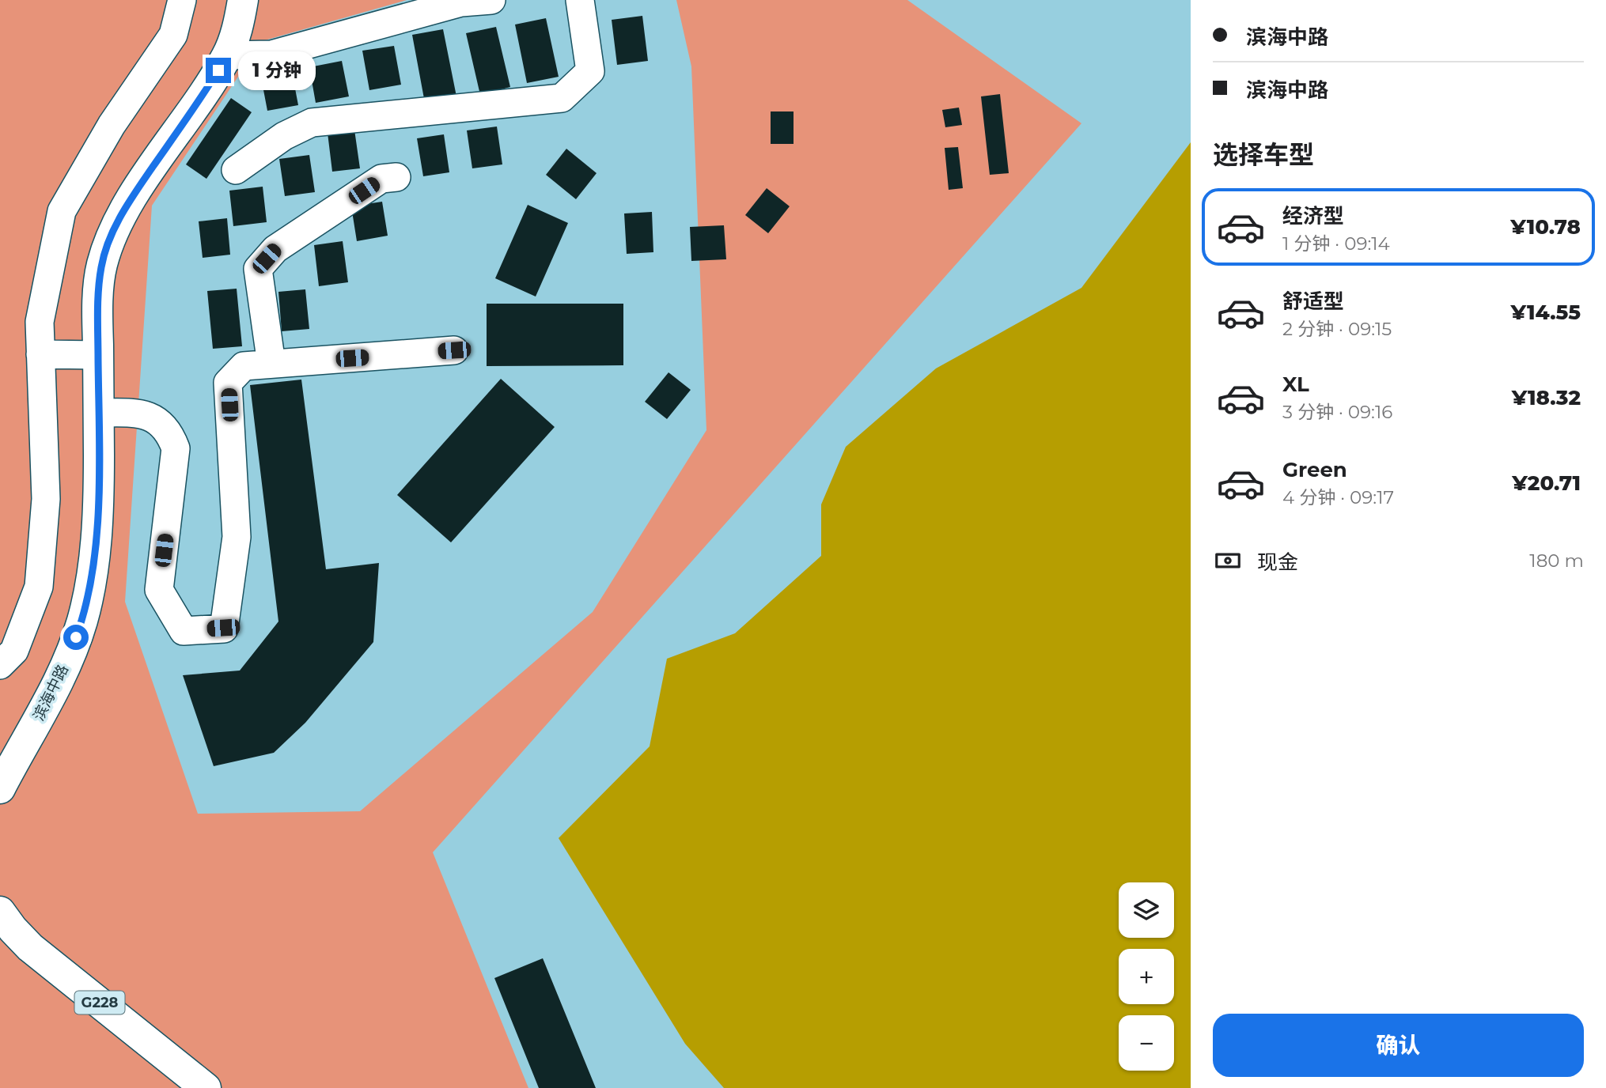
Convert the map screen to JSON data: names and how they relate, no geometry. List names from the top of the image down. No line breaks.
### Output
{"streets":{"highway":["滨海中路","G228"]},"page":{"banner":["滨海中路","滨海中路"],"bubble":"1 分钟","heading":"选择车型","list":[{"name":"经济型","note":"1 分钟 · 09:14","value":"¥10.78"},{"name":"舒适型","note":"2 分钟 · 09:15","value":"¥14.55"},{"name":"XL","note":"3 分钟 · 09:16","value":"¥18.32"},{"name":"Green","note":"4 分钟 · 09:17","value":"¥20.71"}],"pay":["现金","180 m"],"map_buttons":["+","−"],"buttons":"确认"}}
